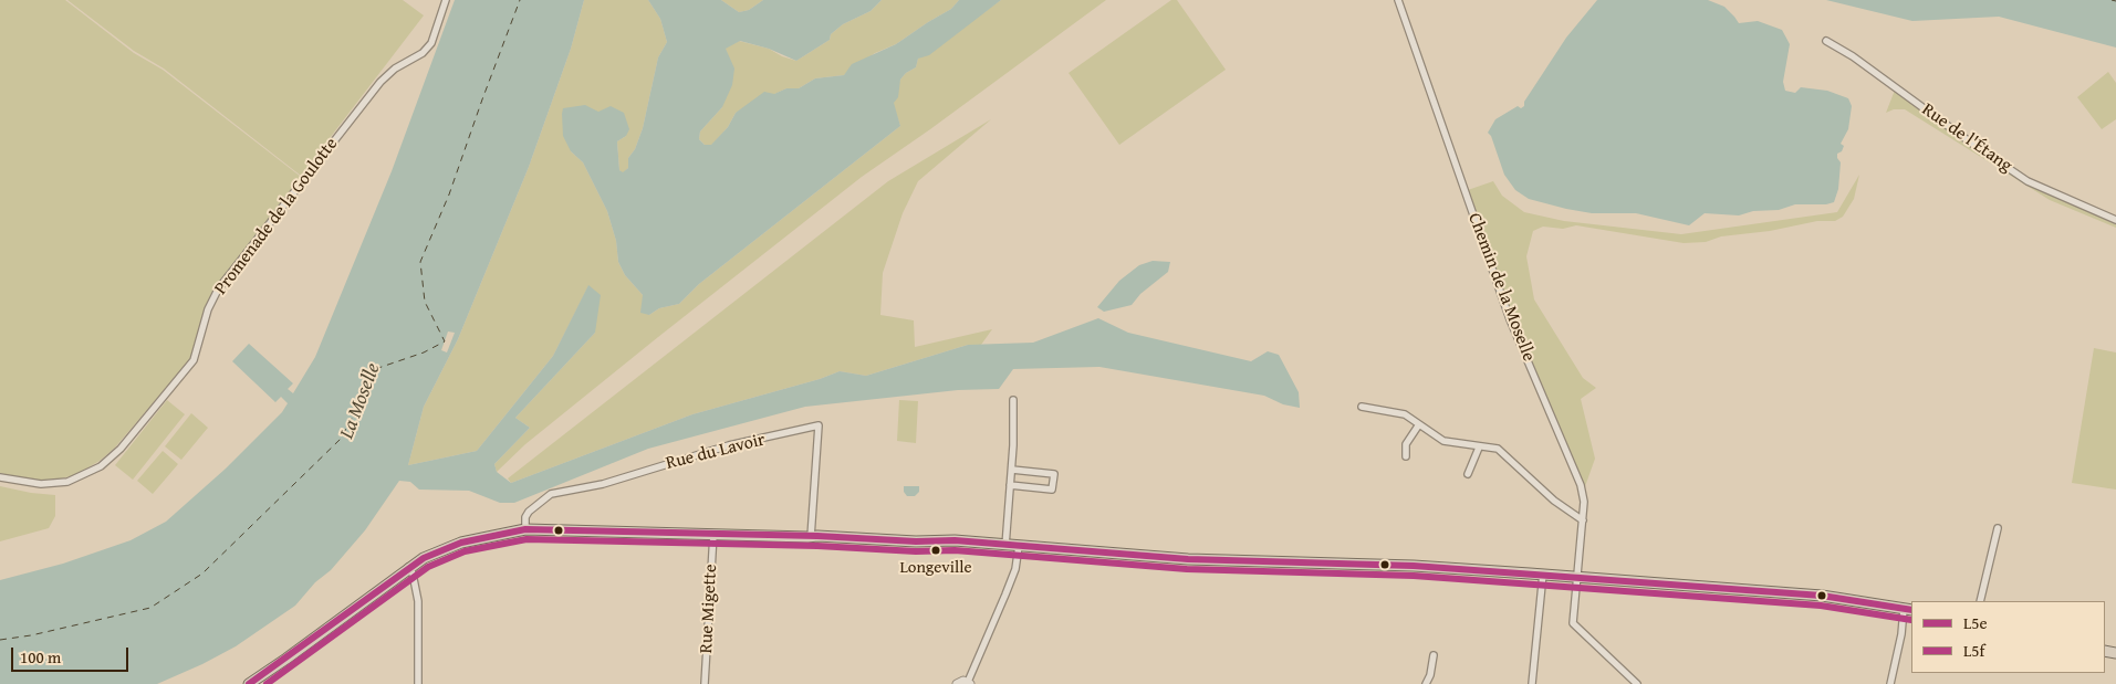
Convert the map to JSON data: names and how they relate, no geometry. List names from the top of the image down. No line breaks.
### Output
{"streets":{"street":["Rue de l'Étang","Promenade de la Goulotte","Chemin de la Moselle","Rue du Lavoir","Rue Migette"]},"water":["La Moselle"],"places":["Longeville"],"lines":["transit line L5e","transit line L5f"],"legend":["L5e","L5f"],"scale_bar":"100 m"}
